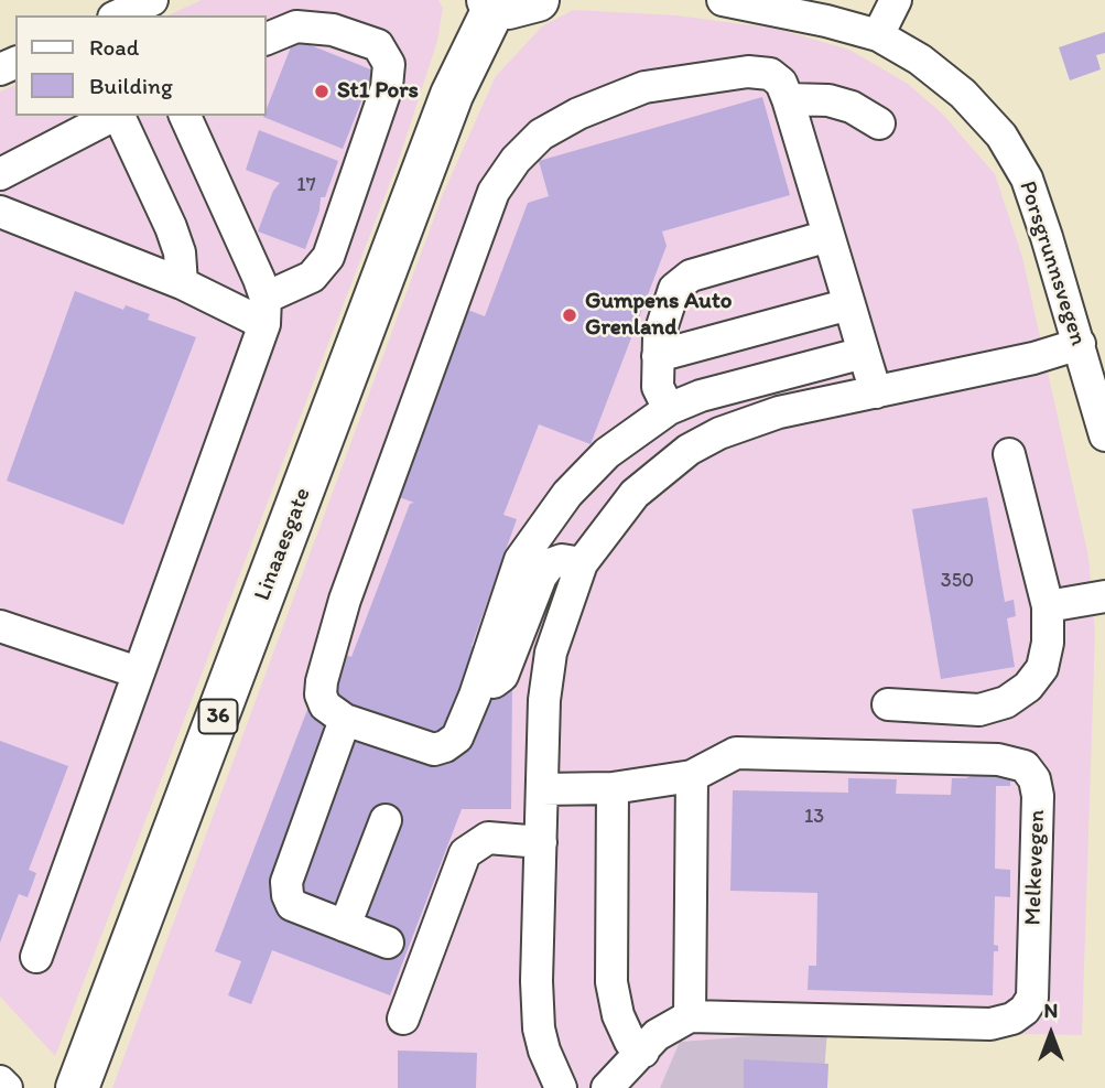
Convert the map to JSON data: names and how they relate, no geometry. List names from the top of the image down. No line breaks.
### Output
{"streets":{"highway":["Linaaesgate","36"],"street":["Porsgrunnsvegen","Melkevegen"]},"crossings":[["Linaaesgate","36"]],"places":["St1 Pors","Gumpens Auto Grenland"],"house_numbers":["17","350","13"],"legend":["Road","Building"],"north":"top"}
